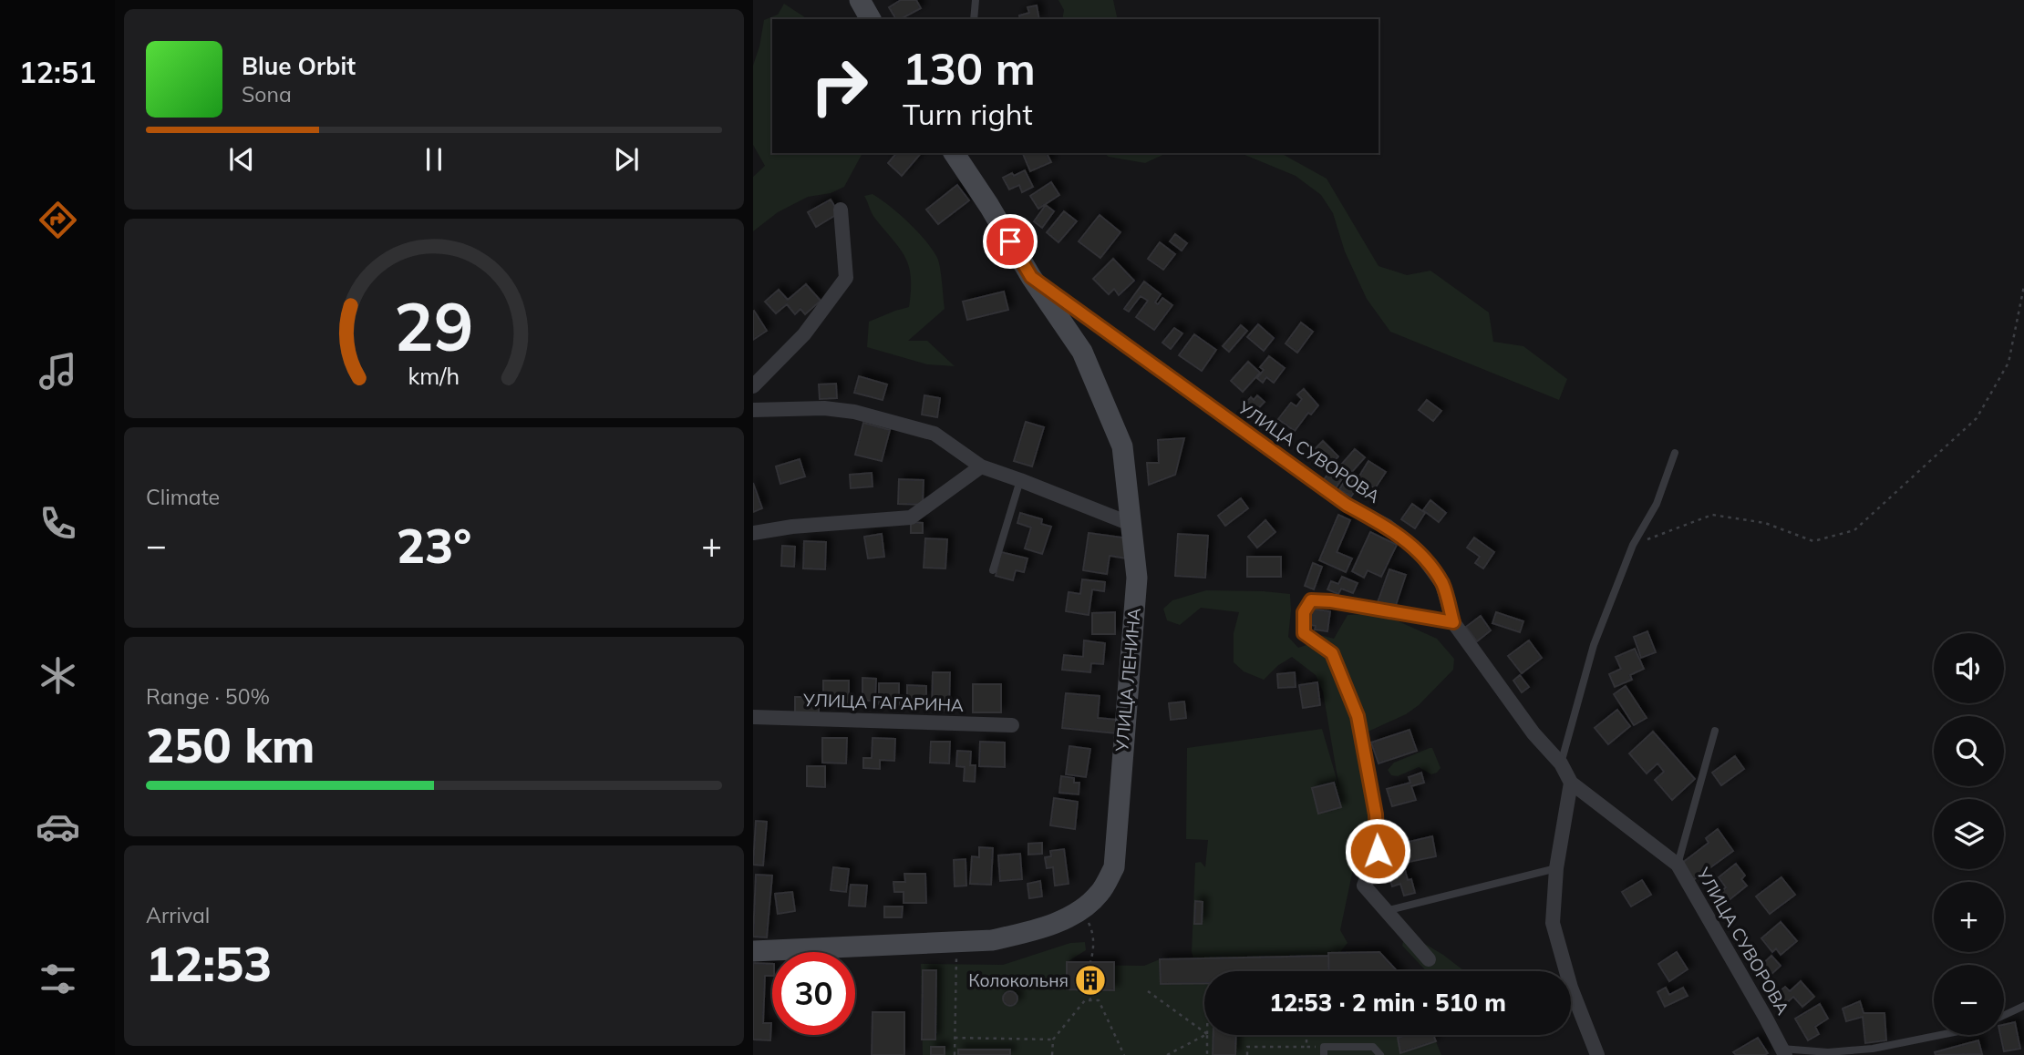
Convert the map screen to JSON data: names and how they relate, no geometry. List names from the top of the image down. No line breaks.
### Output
{"streets":{"main road":["УЛИЦА ЛЕНИНА"],"street":["УЛИЦА СУВОРОВА","УЛИЦА ГАГАРИНА"]},"crossings":[["УЛИЦА СУВОРОВА","УЛИЦА ЛЕНИНА"]],"places":{"building":["Колокольня"]},"page":{"tabs":"12:51","turn":["130 m","Turn right"],"song":["Blue Orbit","Sona"],"tile":["Climate",["Range · 50%","250 km"],["Arrival","12:53"]],"heat":["−","23°","+"],"map_buttons":["+","−"],"limit":"30","trip":"12:53 · 2 min · 510 m","gauge":["29","km/h"]}}
